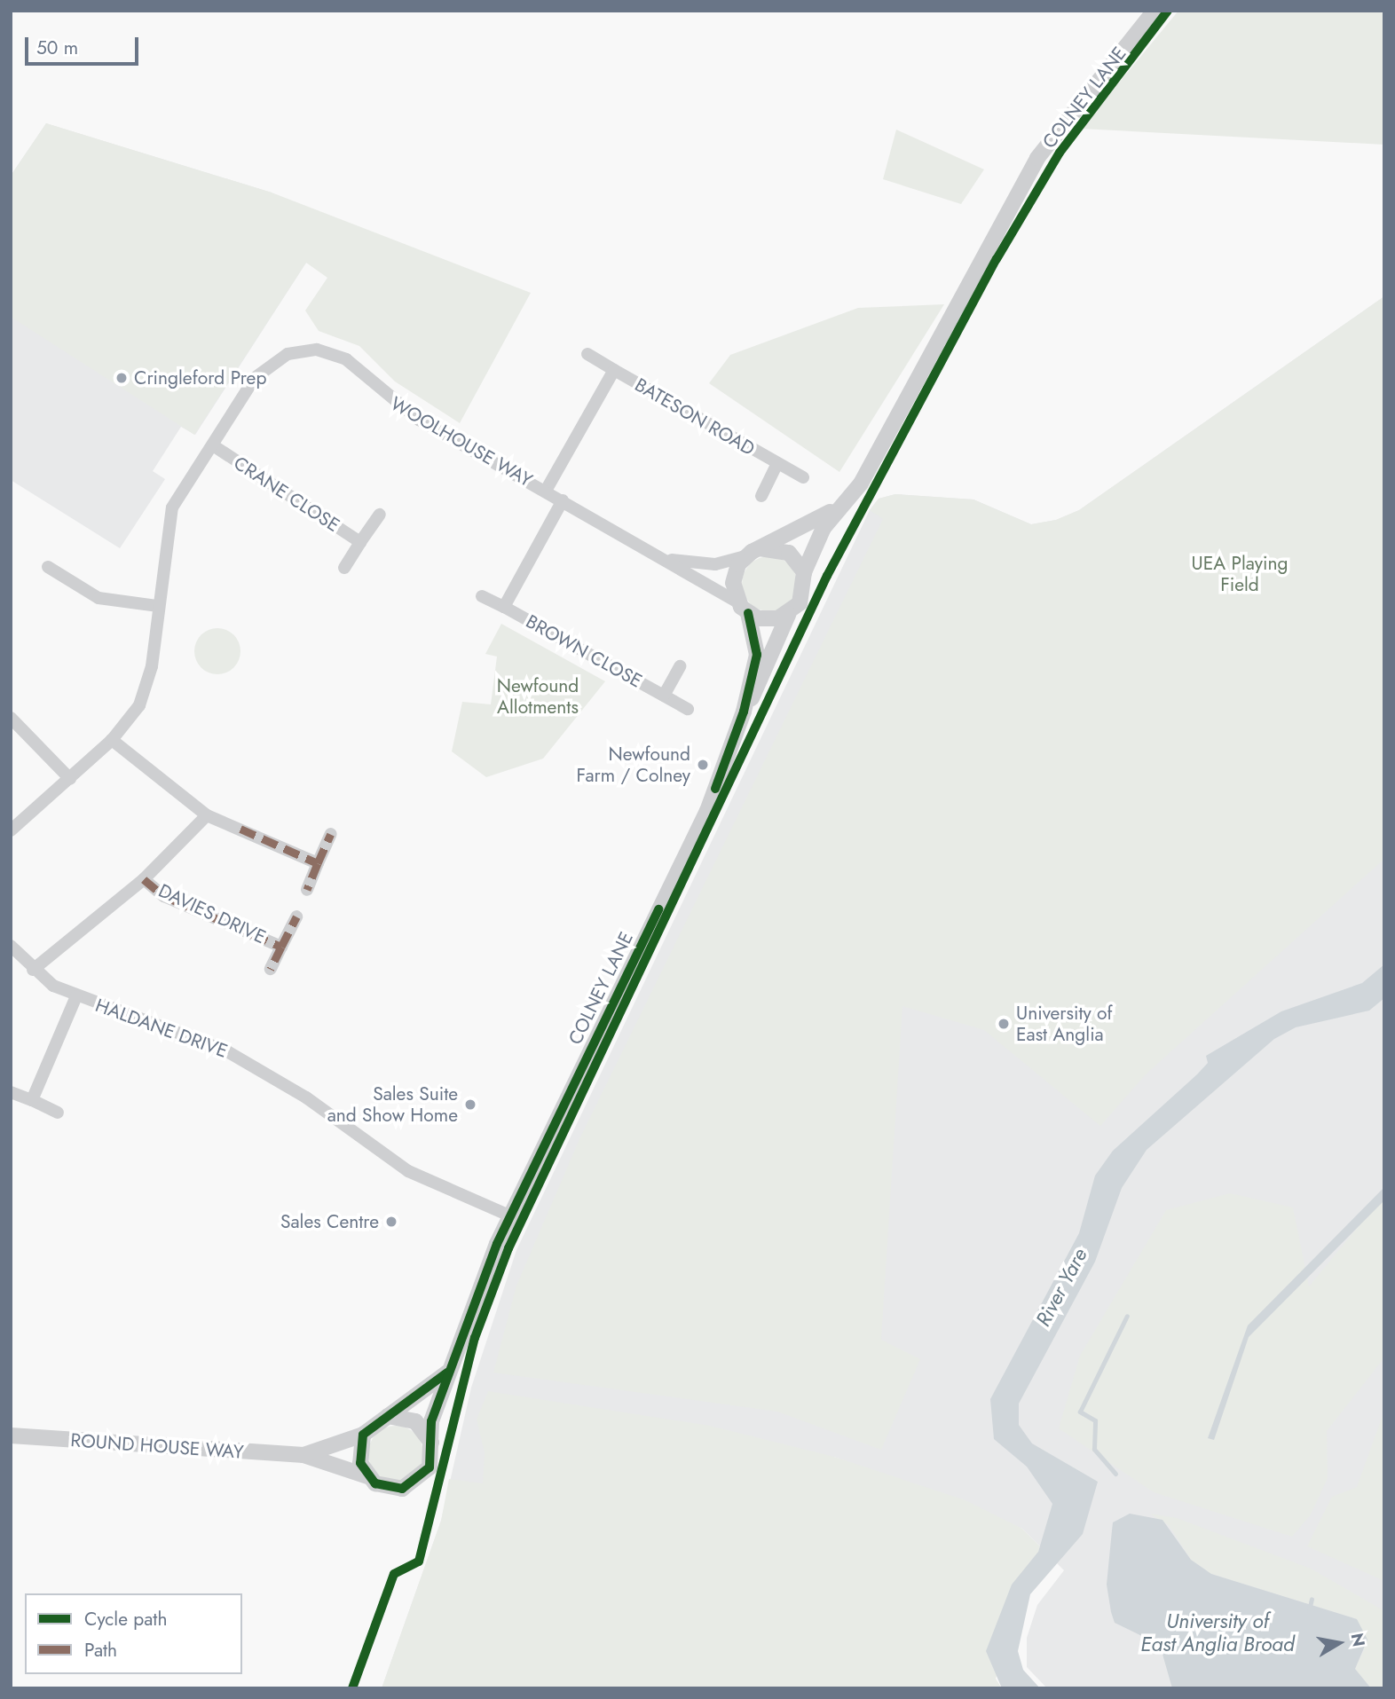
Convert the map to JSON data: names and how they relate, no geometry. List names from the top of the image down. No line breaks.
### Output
{"streets":{"street":["COLNEY LANE","BATESON ROAD","WOOLHOUSE WAY","CRANE CLOSE","BROWN CLOSE","DAVIES DRIVE","HALDANE DRIVE","ROUND HOUSE WAY"]},"crossings":[["COLNEY LANE","WOOLHOUSE WAY"],["COLNEY LANE","HALDANE DRIVE"],["COLNEY LANE","ROUND HOUSE WAY"],["BATESON ROAD","WOOLHOUSE WAY"],["WOOLHOUSE WAY","CRANE CLOSE"],["WOOLHOUSE WAY","BROWN CLOSE"],["DAVIES DRIVE","HALDANE DRIVE"]],"water":["River Yare","University of East Anglia Broad"],"parks":["UEA Playing Field","Newfound Allotments"],"places":["Cringleford Prep","Newfound Farm / Colney","University of East Anglia","Sales Suite and Show Home","Sales Centre"],"legend":["Cycle path","Path"],"scale_bar":"50 m","north":"right"}
